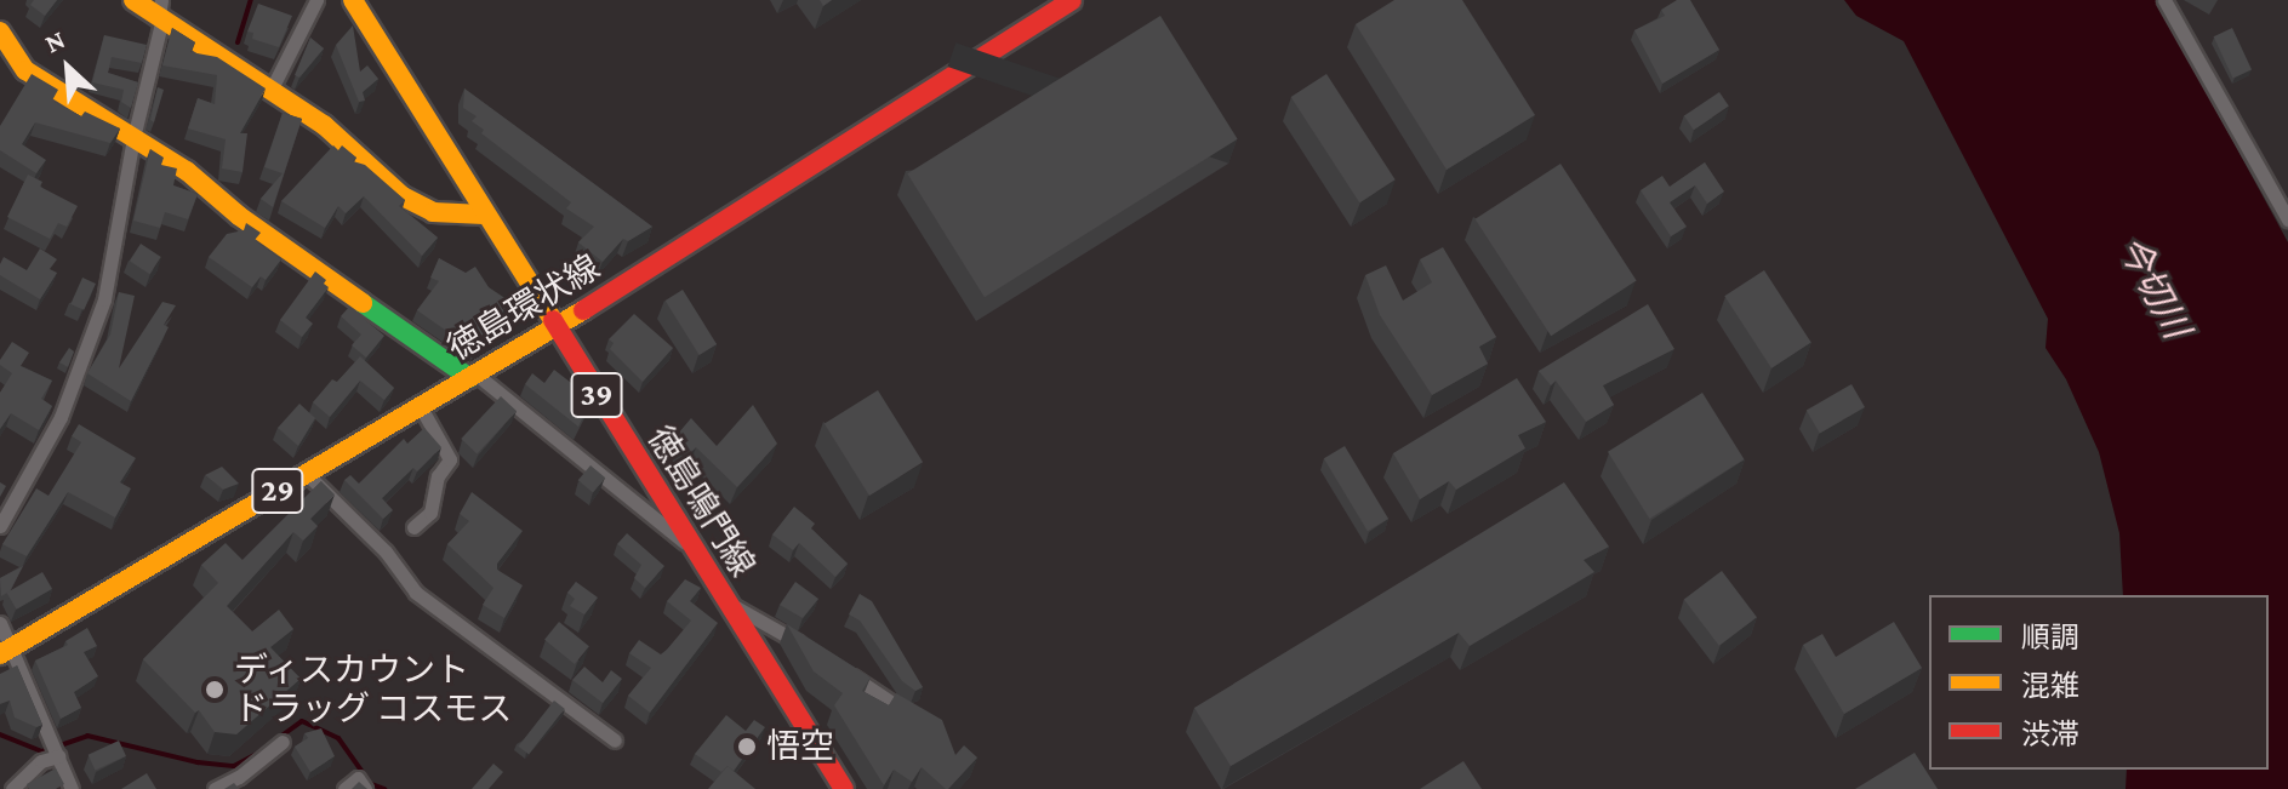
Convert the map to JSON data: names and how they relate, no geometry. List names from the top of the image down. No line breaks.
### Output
{"streets":{"main road":["徳島環状線","39","29","徳島鳴門線"]},"crossings":[["徳島環状線","徳島鳴門線"]],"water":["今切川"],"places":["ディスカウント ドラッグ コスモス","悟空"],"legend":["順調","混雑","渋滞"],"north":"top left"}
